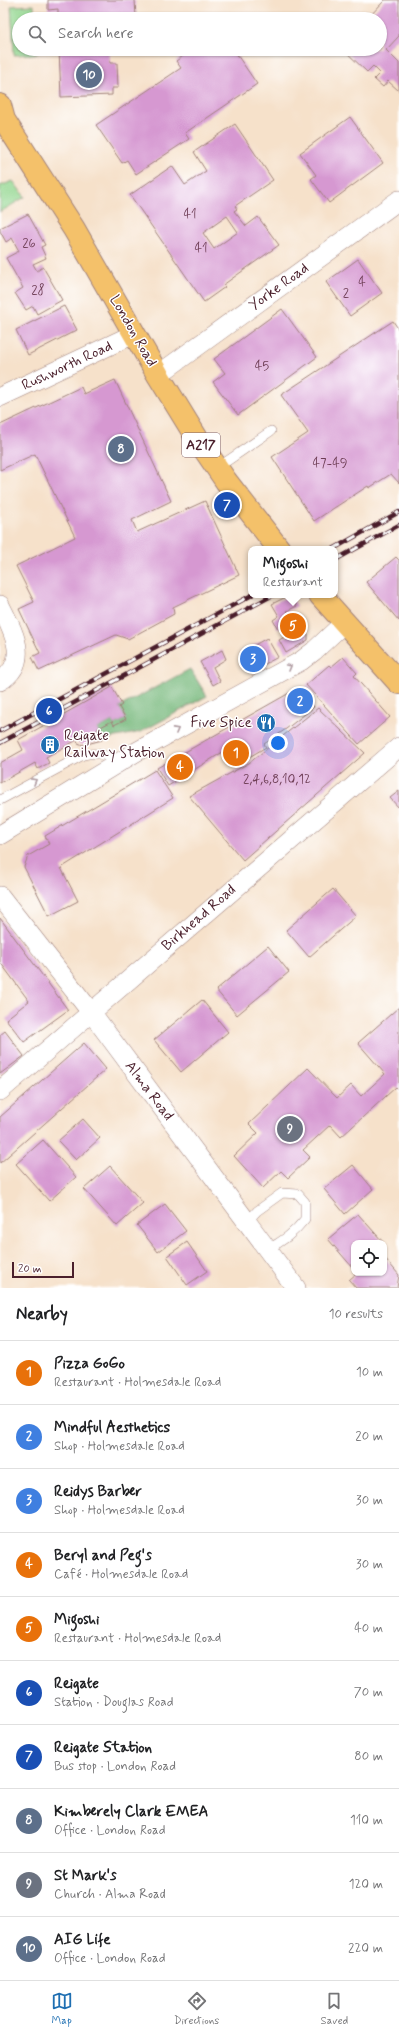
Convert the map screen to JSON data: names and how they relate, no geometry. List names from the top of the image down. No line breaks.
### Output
{"streets":{"main road":["London Road","A217"],"street":["Yorke Road","Rushworth Road","Birkhead Road","Alma Road"]},"crossings":[["Yorke Road","London Road"],["London Road","Rushworth Road"],["Birkhead Road","Alma Road"]],"places":{"restaurant":["Five Spice"],"building":["Reigate Railway Station"]},"house_numbers":["41","26","41","4","28","2","45","47-49","2,4,6,8,10,12"],"scale_bar":"20 m","page":{"search":"Search here","pins":["10","8","7","5","3","2","6","1","4","9"],"popup":["Migoshi","Restaurant"],"scale":"20 m","heading":["Nearby","10 results"],"list":[{"mark":"1","name":"Pizza GoGo","note":"Restaurant · Holmesdale Road","value":"10 m"},{"mark":"2","name":"Mindful Aesthetics","note":"Shop · Holmesdale Road","value":"20 m"},{"mark":"3","name":"Reidys Barber","note":"Shop · Holmesdale Road","value":"30 m"},{"mark":"4","name":"Beryl and Peg's","note":"Café · Holmesdale Road","value":"30 m"},{"mark":"5","name":"Migoshi","note":"Restaurant · Holmesdale Road","value":"40 m"},{"mark":"6","name":"Reigate","note":"Station · Douglas Road","value":"70 m"},{"mark":"7","name":"Reigate Station","note":"Bus stop · London Road","value":"80 m"},{"mark":"8","name":"Kimberely Clark EMEA","note":"Office · London Road","value":"110 m"},{"mark":"9","name":"St Mark's","note":"Church · Alma Road","value":"120 m"},{"mark":"10","name":"AIG Life","note":"Office · London Road","value":"220 m"}],"nav":["Map","Directions","Saved"]}}
